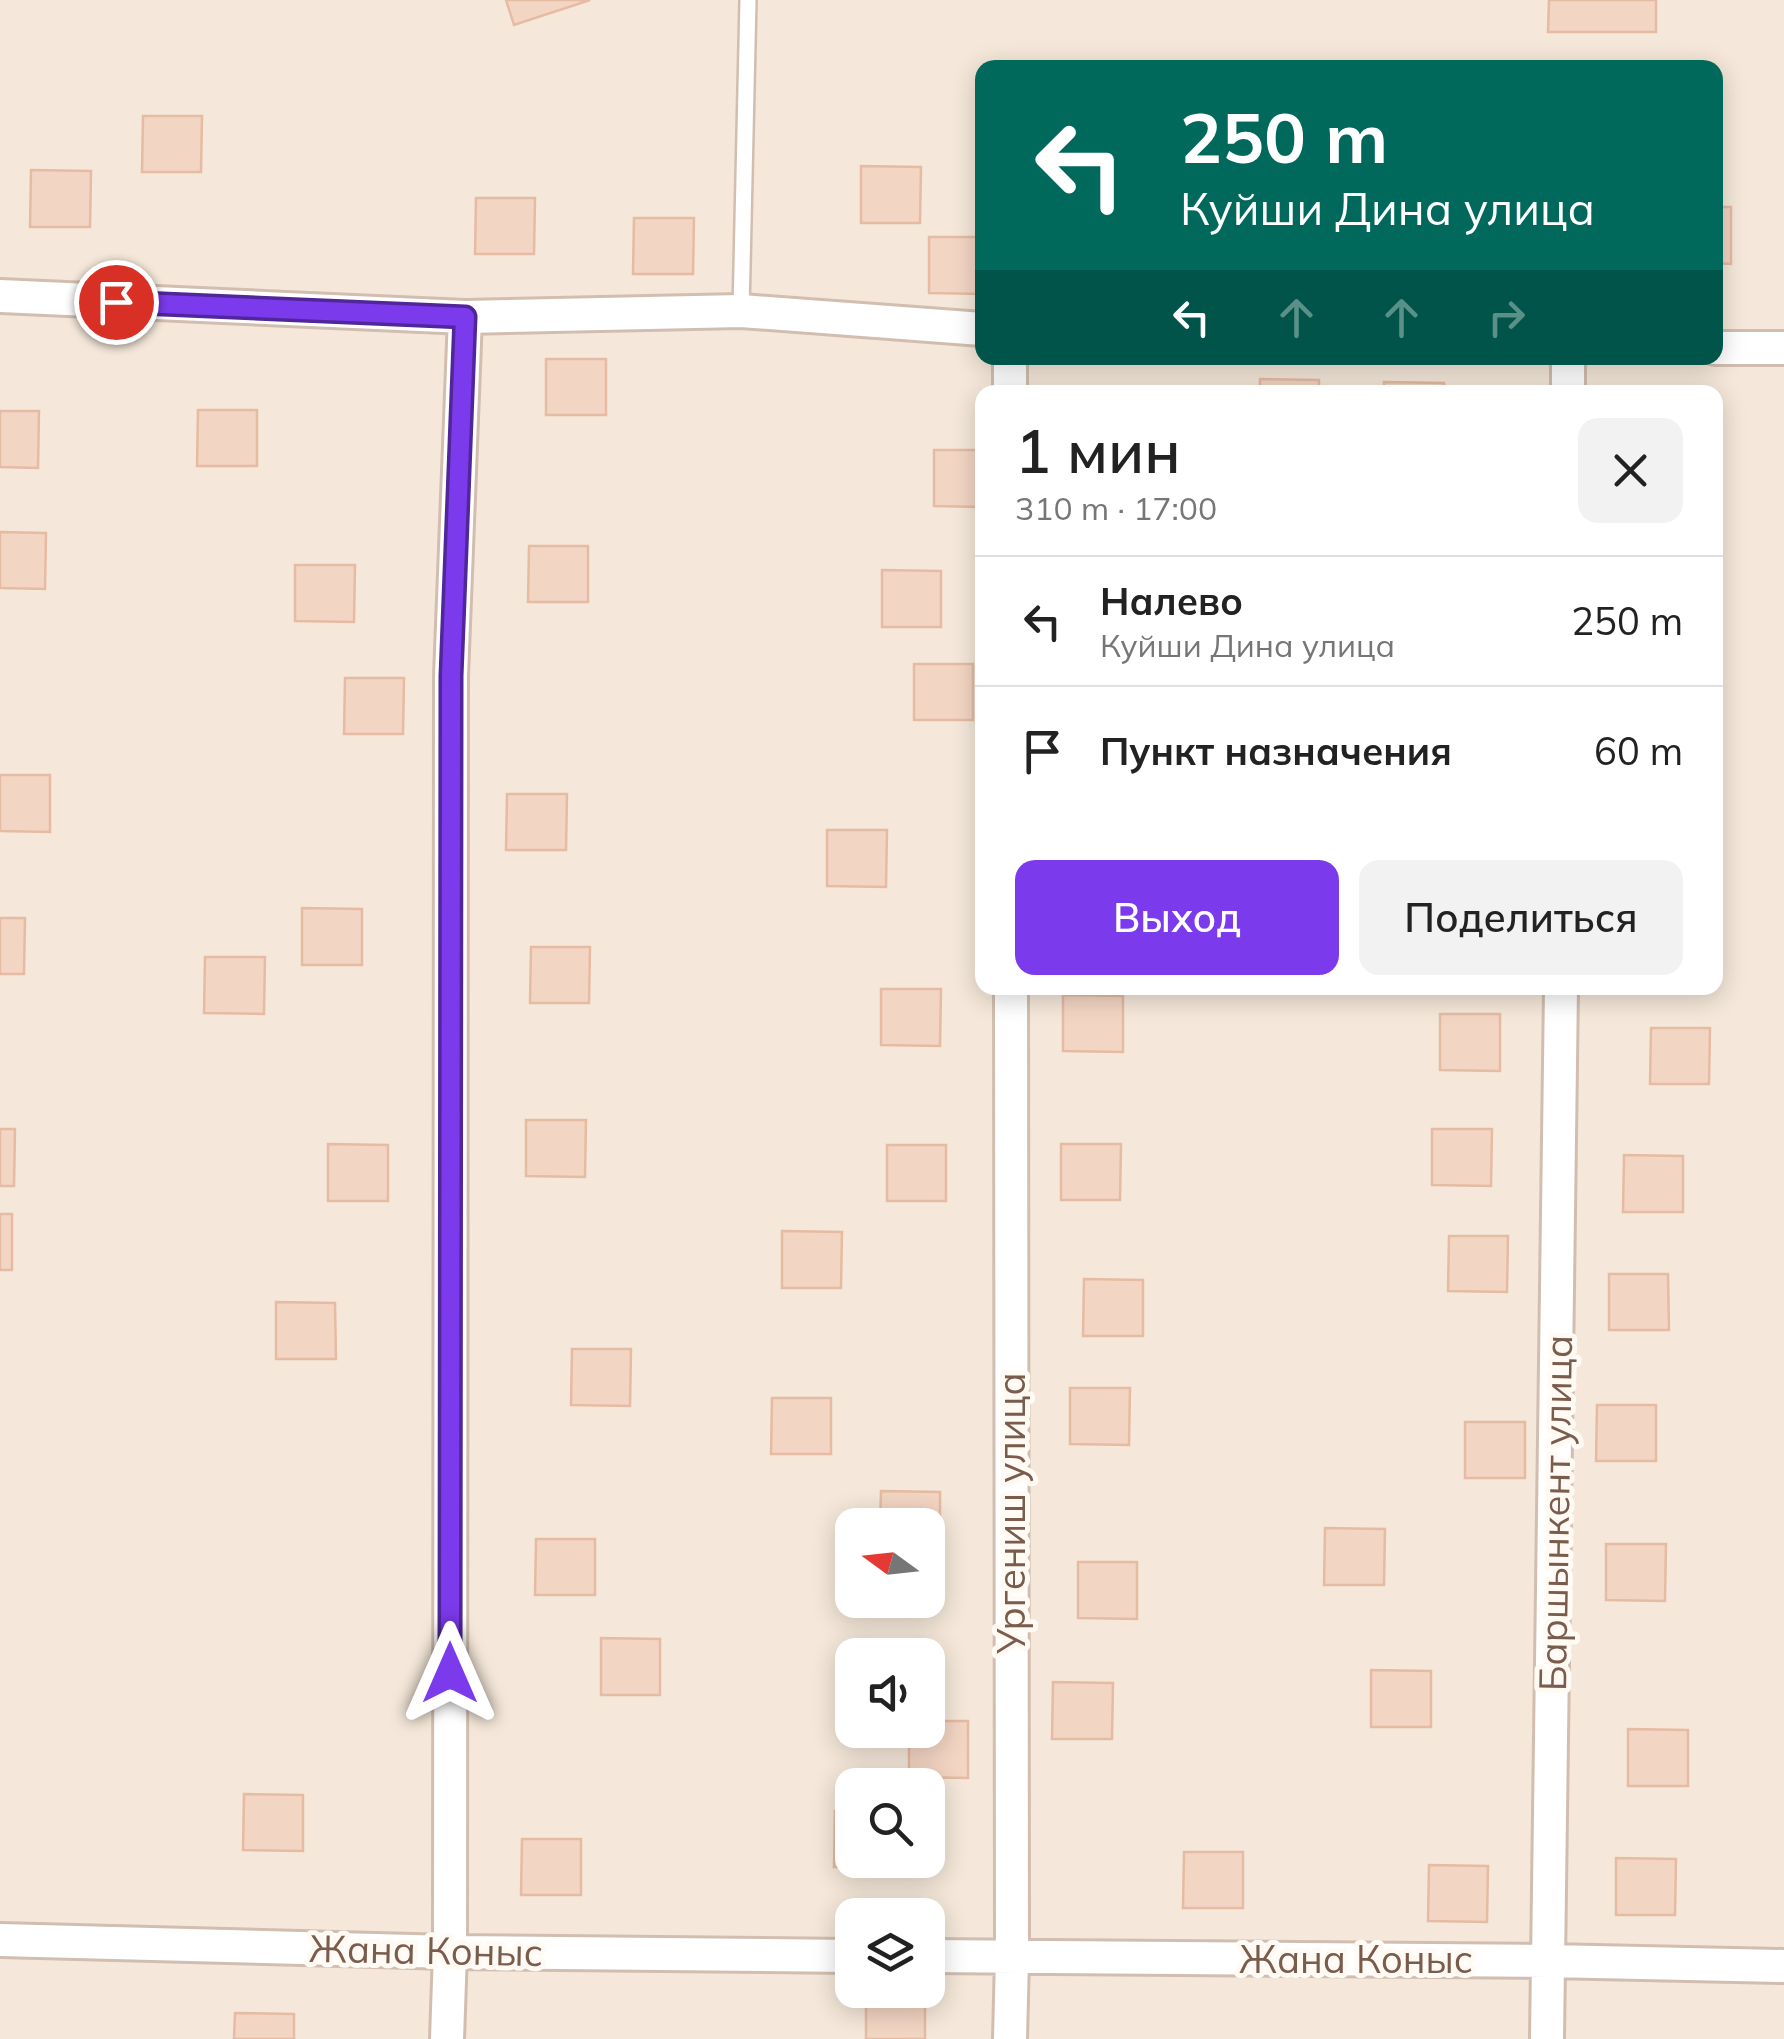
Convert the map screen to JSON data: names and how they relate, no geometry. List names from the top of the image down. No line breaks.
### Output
{"streets":{"street":["Ургениш улица","Баршынкент улица","Жана Коныс"]},"crossings":[["Ургениш улица","Жана Коныс"],["Баршынкент улица","Жана Коныс"]],"north":"left","page":{"turn":["250 m","Куйши Дина улица"],"heading":["1 мин","310 m · 17:00"],"list":[{"name":"Налево","note":"Куйши Дина улица","value":"250 m"},{"name":"Пункт назначения","value":"60 m"}],"buttons":["Выход","Поделиться"]}}
